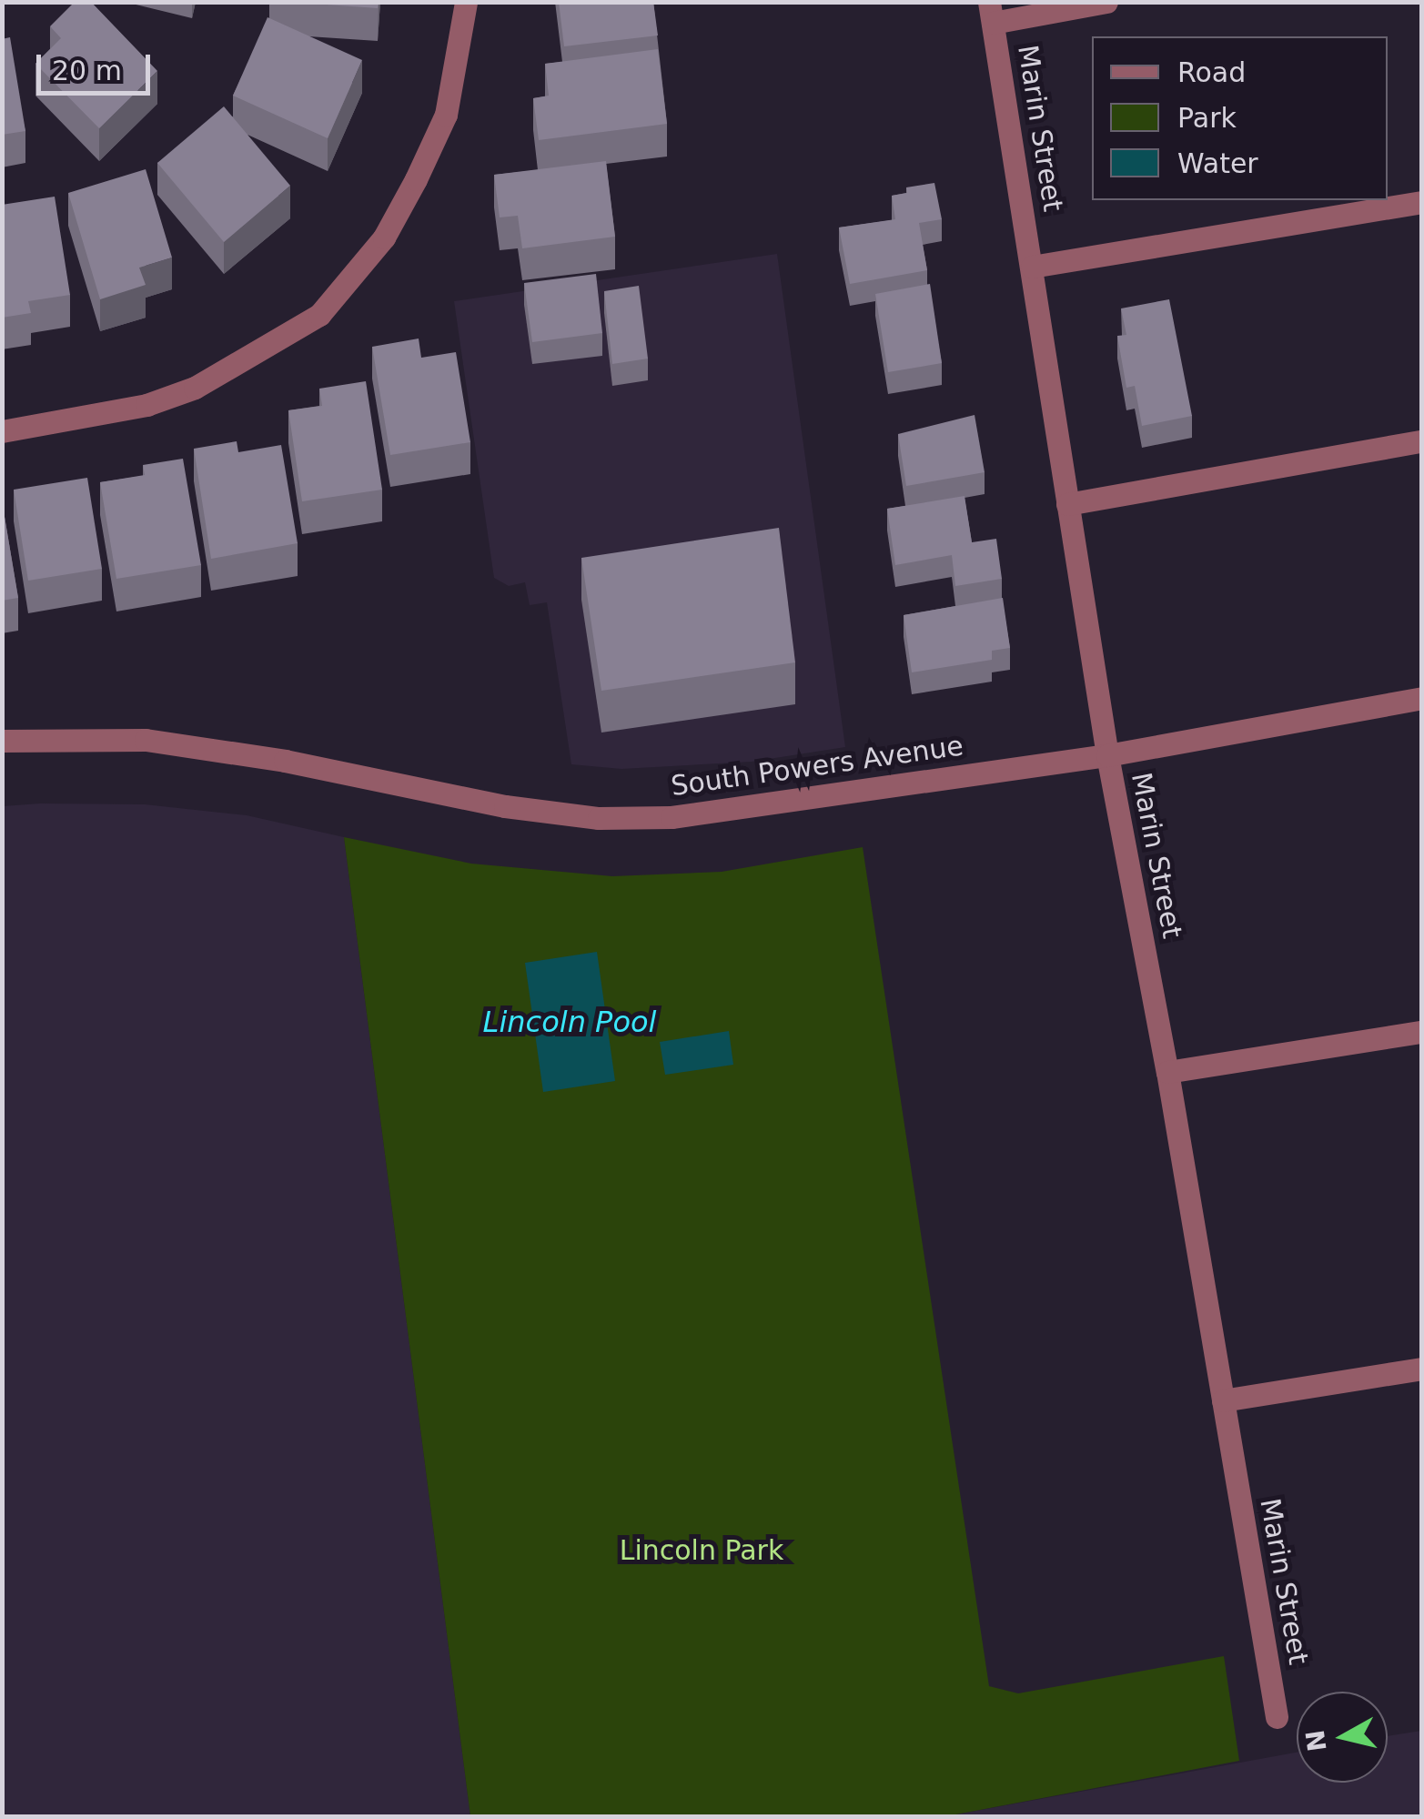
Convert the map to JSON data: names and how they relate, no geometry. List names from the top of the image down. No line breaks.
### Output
{"streets":{"street":["Marin Street","South Powers Avenue"]},"crossings":[["Marin Street","South Powers Avenue"]],"water":["Lincoln Pool"],"parks":["Lincoln Park"],"legend":["Road","Park","Water"],"scale_bar":"20 m","north":"left"}
